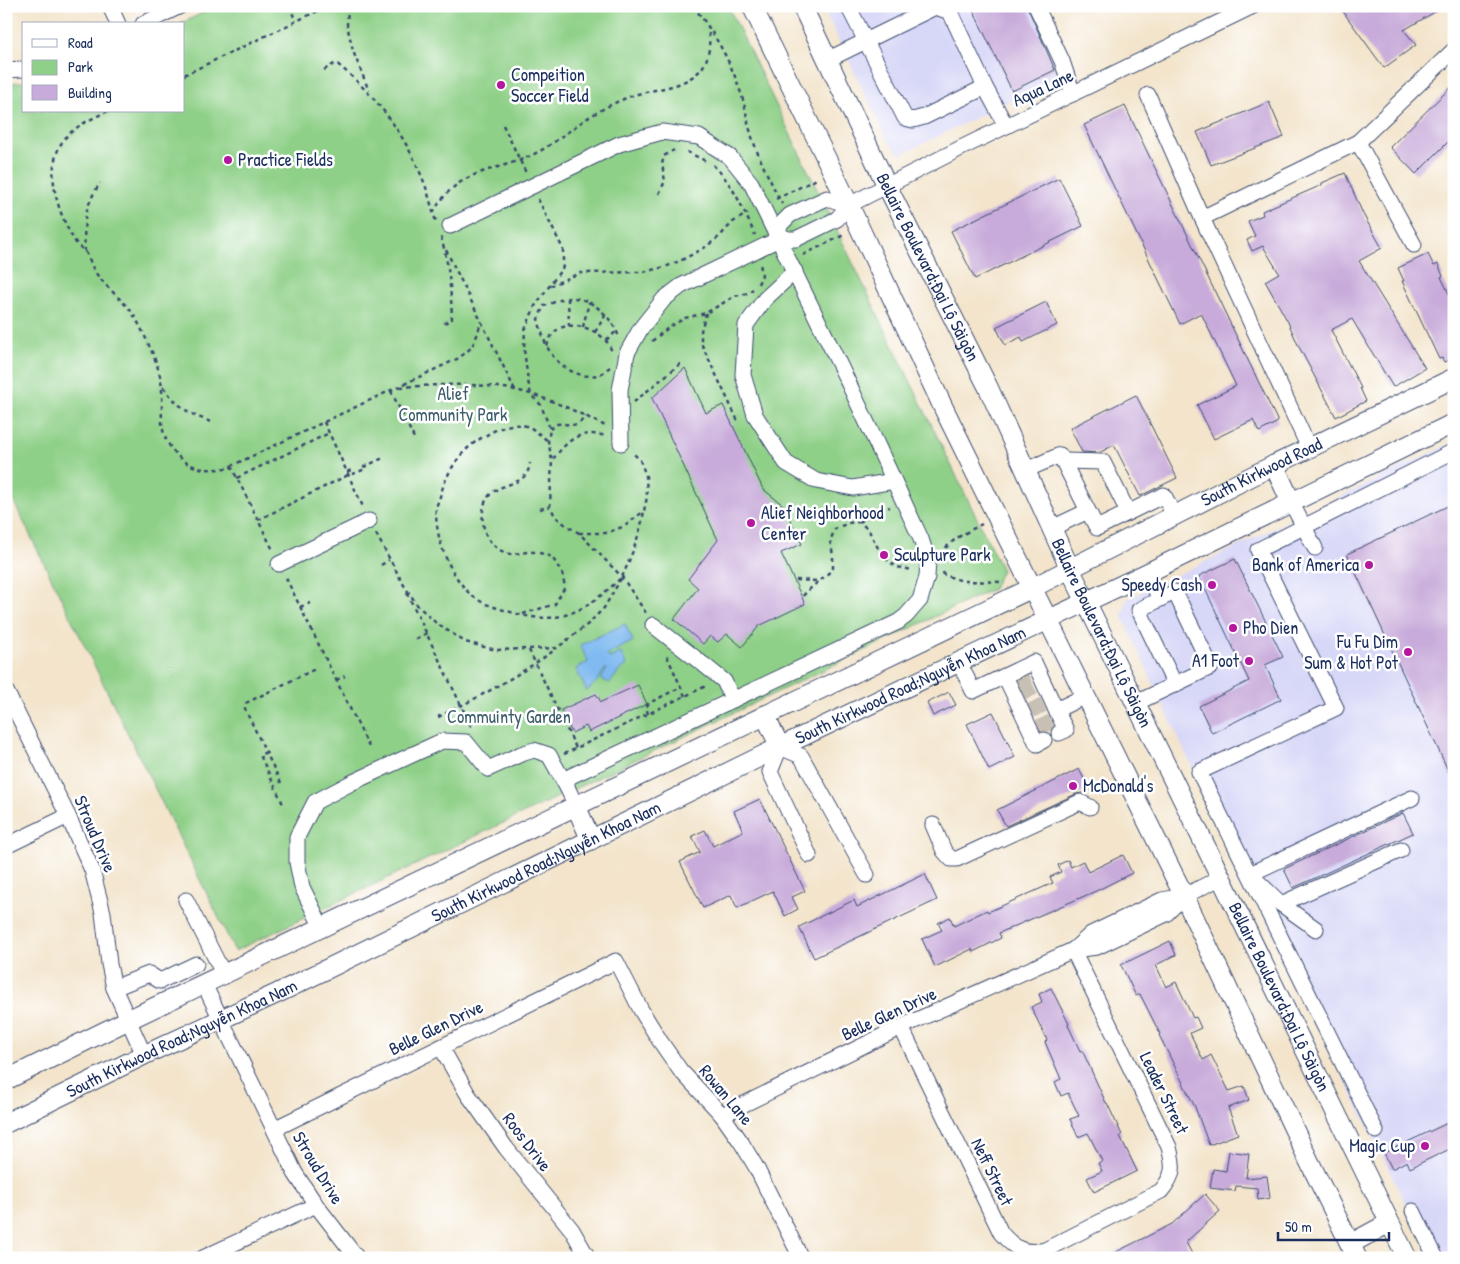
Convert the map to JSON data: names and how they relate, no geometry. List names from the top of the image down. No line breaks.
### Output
{"streets":{"main road":["Bellaire Boulevard;Đại Lộ Sàigòn","South Kirkwood Road","South Kirkwood Road;Nguyễn Khoa Nam"],"street":["Aqua Lane","Stroud Drive","Belle Glen Drive","Leader Street","Rowan Lane","Roos Drive","Neff Street"]},"crossings":[["Aqua Lane","Bellaire Boulevard;Đại Lộ Sàigòn"],["Bellaire Boulevard;Đại Lộ Sàigòn","South Kirkwood Road"],["Bellaire Boulevard;Đại Lộ Sàigòn","South Kirkwood Road;Nguyễn Khoa Nam"],["Bellaire Boulevard;Đại Lộ Sàigòn","Belle Glen Drive"],["South Kirkwood Road","South Kirkwood Road;Nguyễn Khoa Nam"],["South Kirkwood Road;Nguyễn Khoa Nam","Stroud Drive"],["Stroud Drive","Belle Glen Drive"],["Belle Glen Drive","Leader Street"],["Belle Glen Drive","Rowan Lane"],["Belle Glen Drive","Roos Drive"],["Belle Glen Drive","Neff Street"],["Leader Street","Neff Street"]],"parks":["Alief Community Park","Commuinty Garden"],"places":["Compeition Soccer Field","Practice Fields","Alief Neighborhood Center","Sculpture Park","Bank of America","Speedy Cash","Pho Dien","Fu Fu Dim Sum & Hot Pot","A1 Foot","McDonald's","Magic Cup"],"legend":["Road","Park","Building"],"scale_bar":"50 m"}
